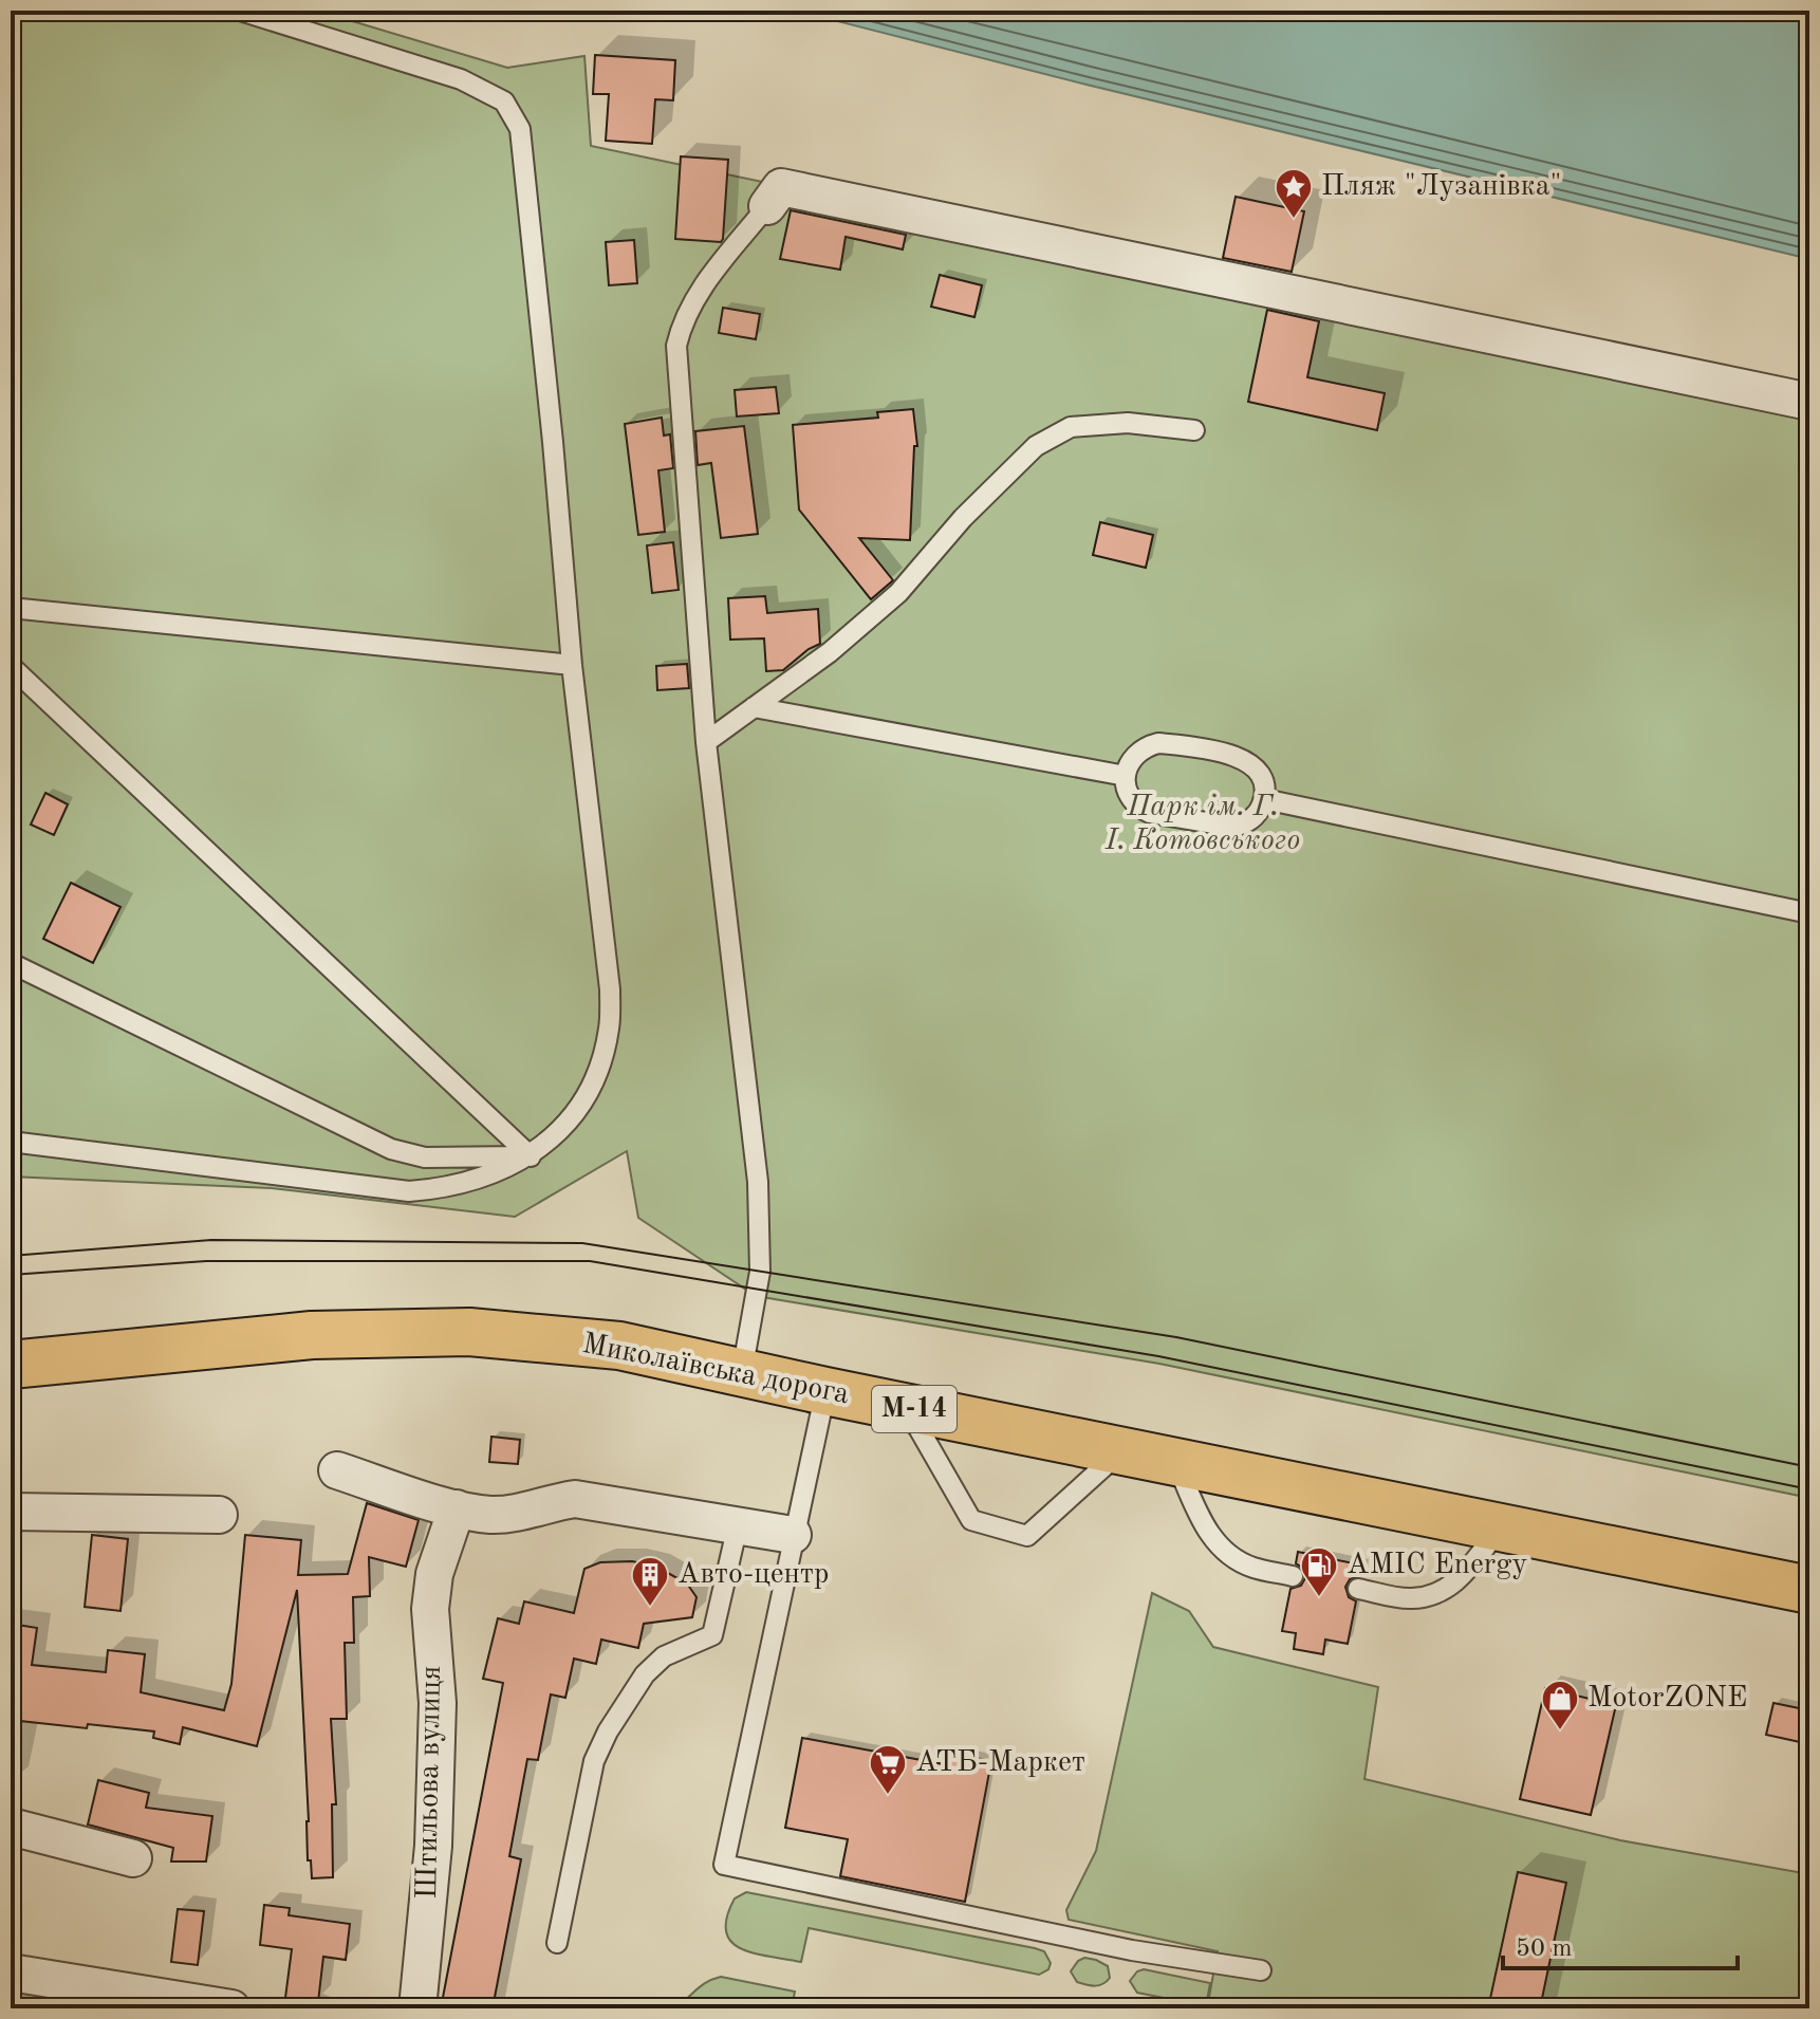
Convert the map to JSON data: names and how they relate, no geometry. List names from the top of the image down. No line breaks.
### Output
{"streets":{"main road":["Миколаївська дорога","М-14"],"street":["Штильова вулиця"]},"parks":["Парк ім. Г. І. Котовського"],"places":{"place":["Пляж \"Лузанівка\""],"fuel station":["AMIC Energy"],"building":["Авто-центр"],"shop":["MotorZONE"],"supermarket":["АТБ-Маркет"]},"scale_bar":"50 m"}
